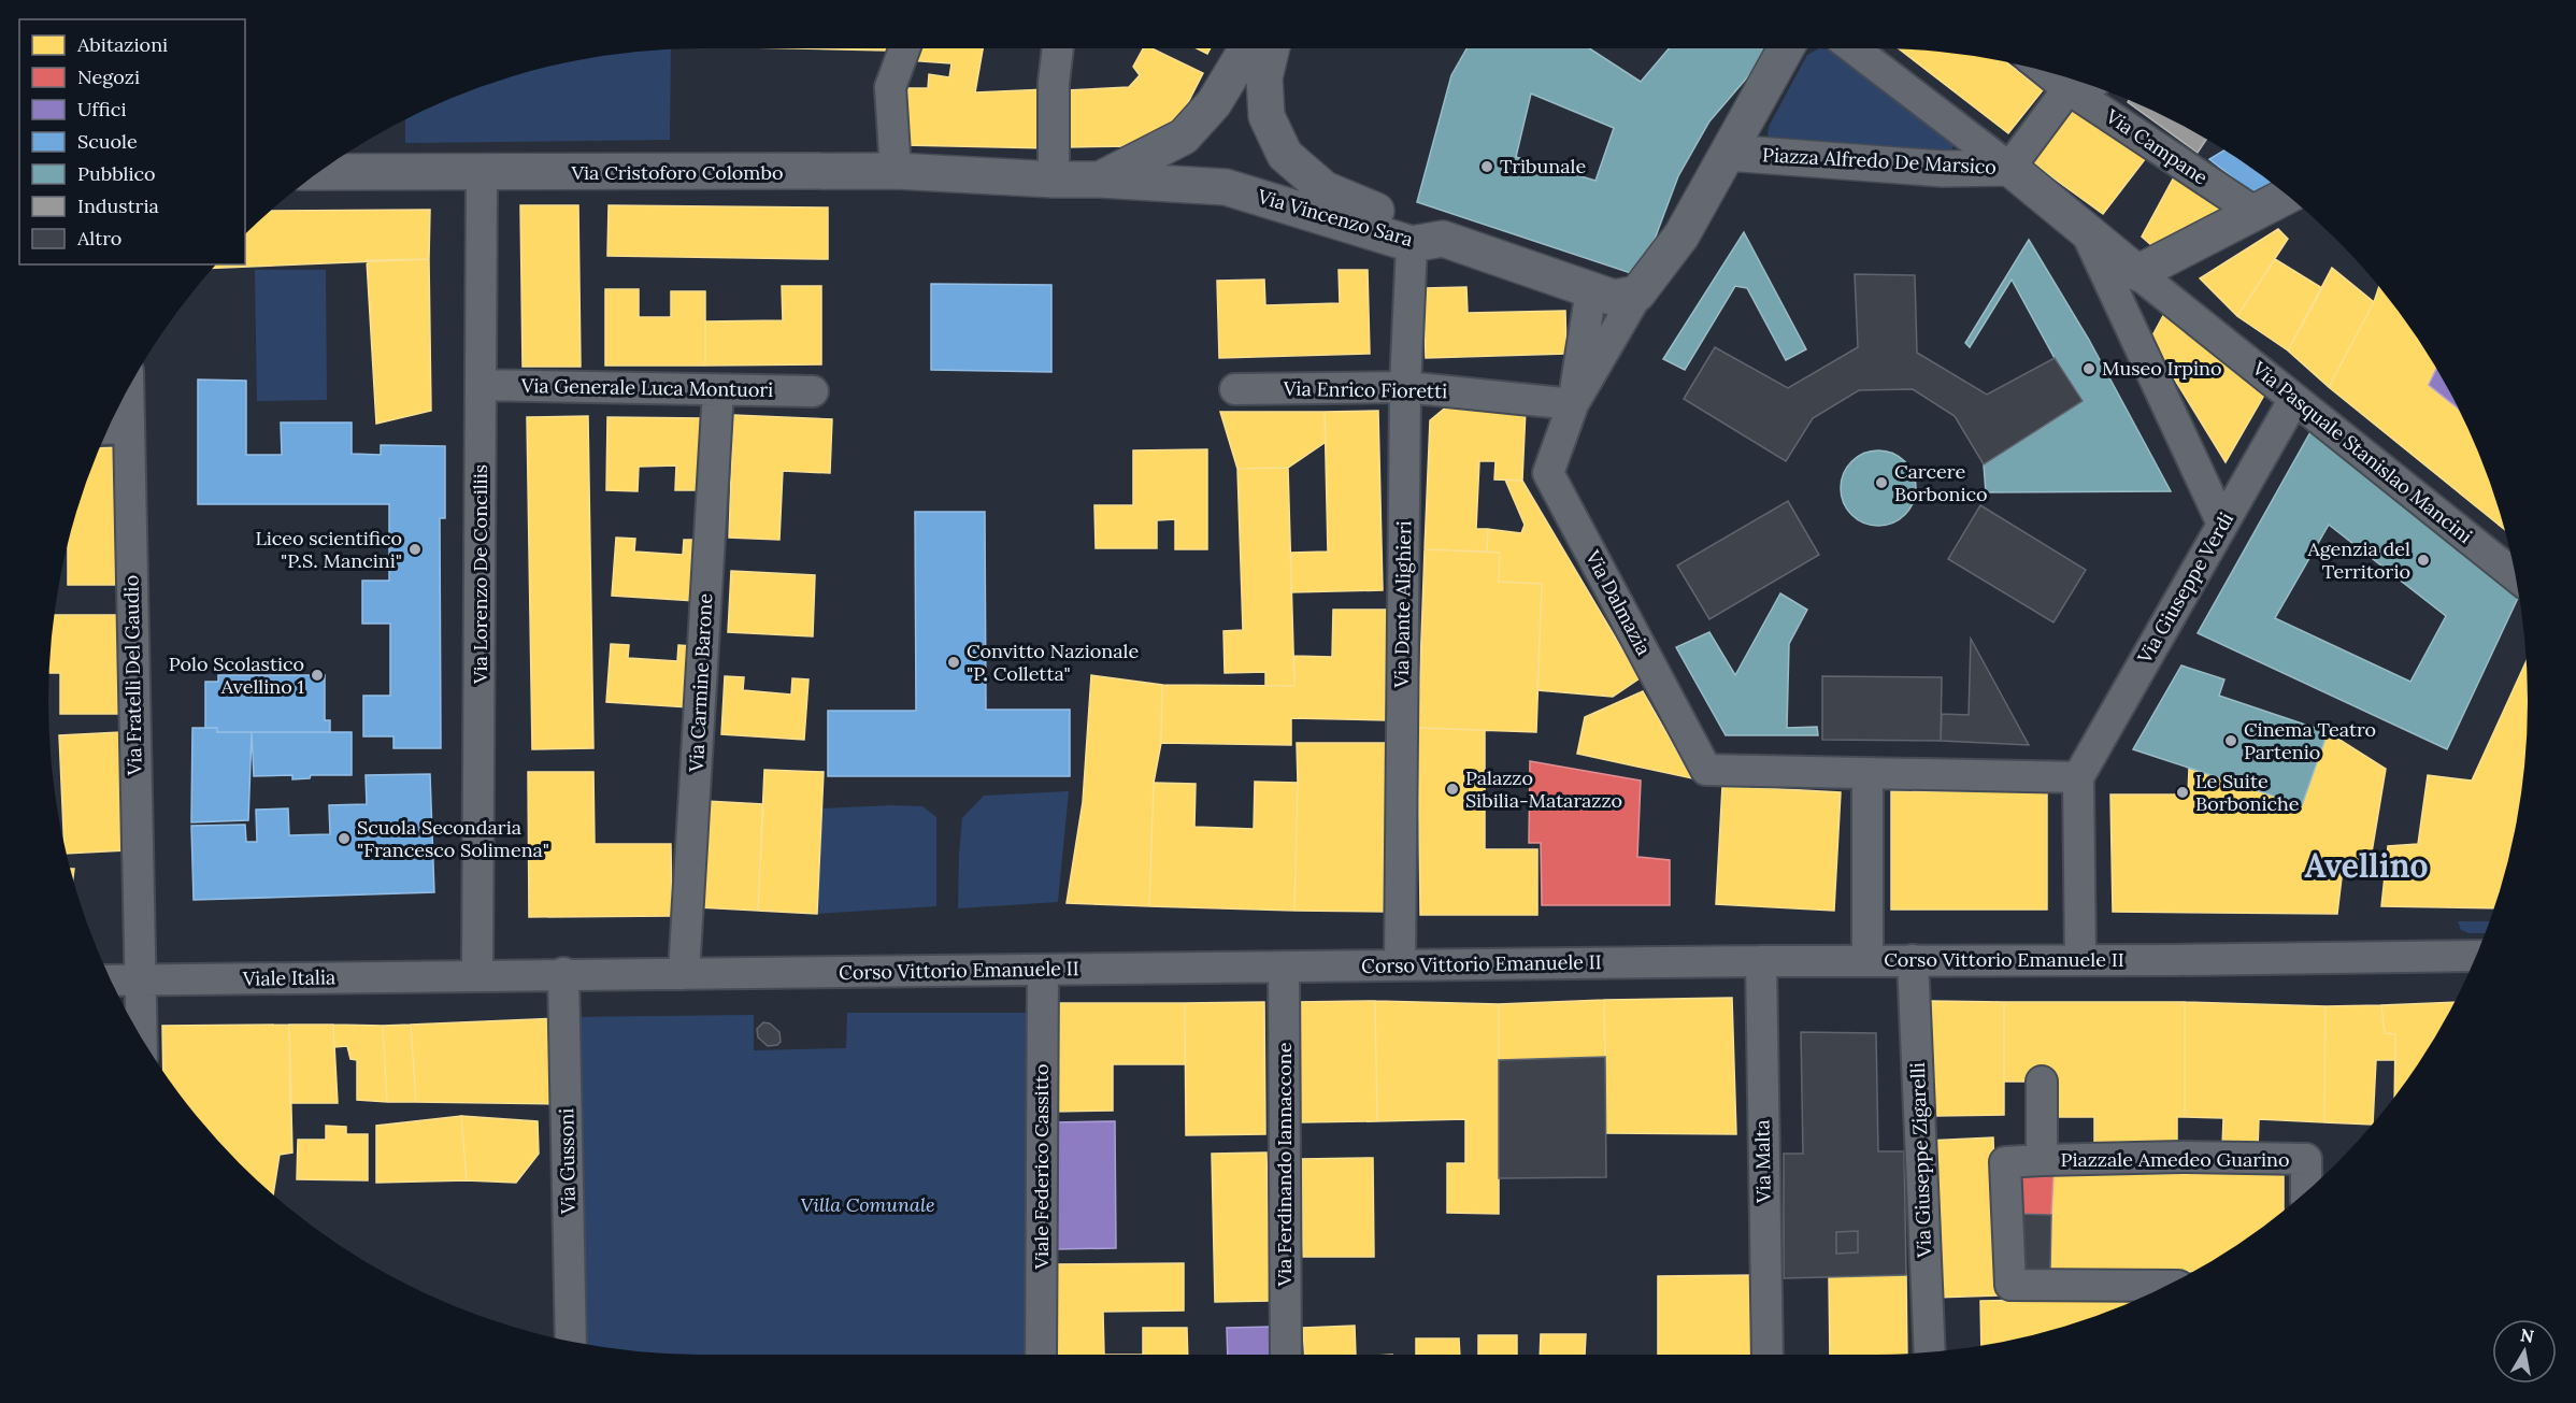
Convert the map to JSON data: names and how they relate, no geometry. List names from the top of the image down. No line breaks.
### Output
{"streets":{"street":["Via Campane","Piazza Alfredo De Marsico","Via Cristoforo Colombo","Via Vincenzo Sara","Via Generale Luca Montuori","Via Enrico Fioretti","Via Pasquale Stanislao Mancini","Via Lorenzo De Conciliis","Via Giuseppe Verdi","Via Dalmazia","Via Dante Alighieri","Via Fratelli Del Gaudio","Via Carmine Barone","Corso Vittorio Emanuele II","Viale Italia","Via Giuseppe Zigarelli","Piazzale Amedeo Guarino","Via Gussoni","Via Malta","Via Ferdinando Iannaccone","Viale Federico Cassitto"]},"crossings":[["Piazza Alfredo De Marsico","Via Vincenzo Sara"],["Piazza Alfredo De Marsico","Via Pasquale Stanislao Mancini"],["Piazza Alfredo De Marsico","Via Giuseppe Verdi"],["Piazza Alfredo De Marsico","Via Dalmazia"],["Via Cristoforo Colombo","Via Vincenzo Sara"],["Via Cristoforo Colombo","Via Lorenzo De Conciliis"],["Via Vincenzo Sara","Via Dalmazia"],["Via Vincenzo Sara","Via Dante Alighieri"],["Via Generale Luca Montuori","Via Lorenzo De Conciliis"],["Via Generale Luca Montuori","Via Carmine Barone"],["Via Enrico Fioretti","Via Dalmazia"],["Via Enrico Fioretti","Via Dante Alighieri"],["Via Pasquale Stanislao Mancini","Via Giuseppe Verdi"],["Via Lorenzo De Conciliis","Corso Vittorio Emanuele II"],["Via Lorenzo De Conciliis","Viale Italia"],["Via Giuseppe Verdi","Via Dalmazia"],["Via Dante Alighieri","Corso Vittorio Emanuele II"],["Via Fratelli Del Gaudio","Viale Italia"],["Via Carmine Barone","Corso Vittorio Emanuele II"],["Corso Vittorio Emanuele II","Viale Italia"],["Corso Vittorio Emanuele II","Via Giuseppe Zigarelli"],["Corso Vittorio Emanuele II","Via Gussoni"],["Corso Vittorio Emanuele II","Via Malta"],["Corso Vittorio Emanuele II","Via Ferdinando Iannaccone"],["Corso Vittorio Emanuele II","Viale Federico Cassitto"]],"districts":["Avellino"],"parks":["Villa Comunale"],"places":["Tribunale","Museo Irpino","Carcere Borbonico","Liceo scientifico \"P.S. Mancini\"","Agenzia del Territorio","Convitto Nazionale \"P. Colletta\"","Polo Scolastico Avellino 1","Cinema Teatro Partenio","Palazzo Sibilia-Matarazzo","Le Suite Borboniche","Scuola Secondaria \"Francesco Solimena\""],"legend":["Abitazioni","Negozi","Uffici","Scuole","Pubblico","Industria","Altro"],"north":"top"}
